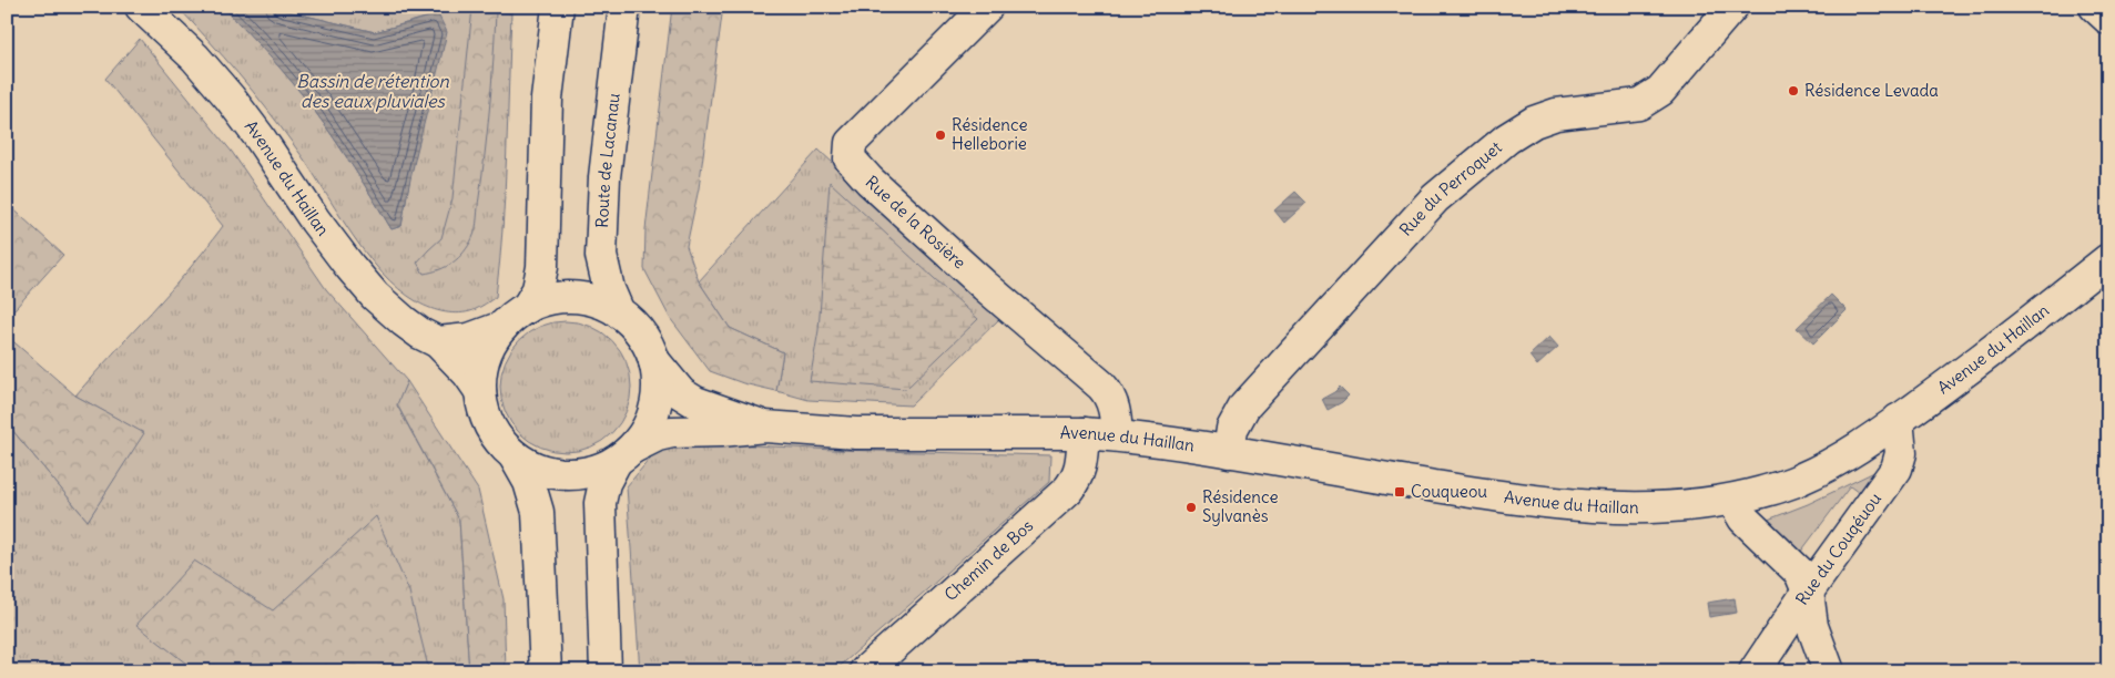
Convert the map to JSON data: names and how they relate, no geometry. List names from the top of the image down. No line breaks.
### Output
{"streets":{"street":["Route de Lacanau","Avenue du Haillan","Rue du Perroquet","Rue de la Rosière","Rue du Couqéuou","Chemin de Bos"]},"crossings":[["Route de Lacanau","Avenue du Haillan"],["Avenue du Haillan","Rue du Perroquet"],["Avenue du Haillan","Rue de la Rosière"],["Avenue du Haillan","Rue du Couqéuou"],["Avenue du Haillan","Chemin de Bos"]],"water":["Bassin de rétention des eaux pluviales"],"places":{"other":["Résidence Levada","Résidence Helleborie","Résidence Sylvanès"],"transit":["Couqueou"]}}
